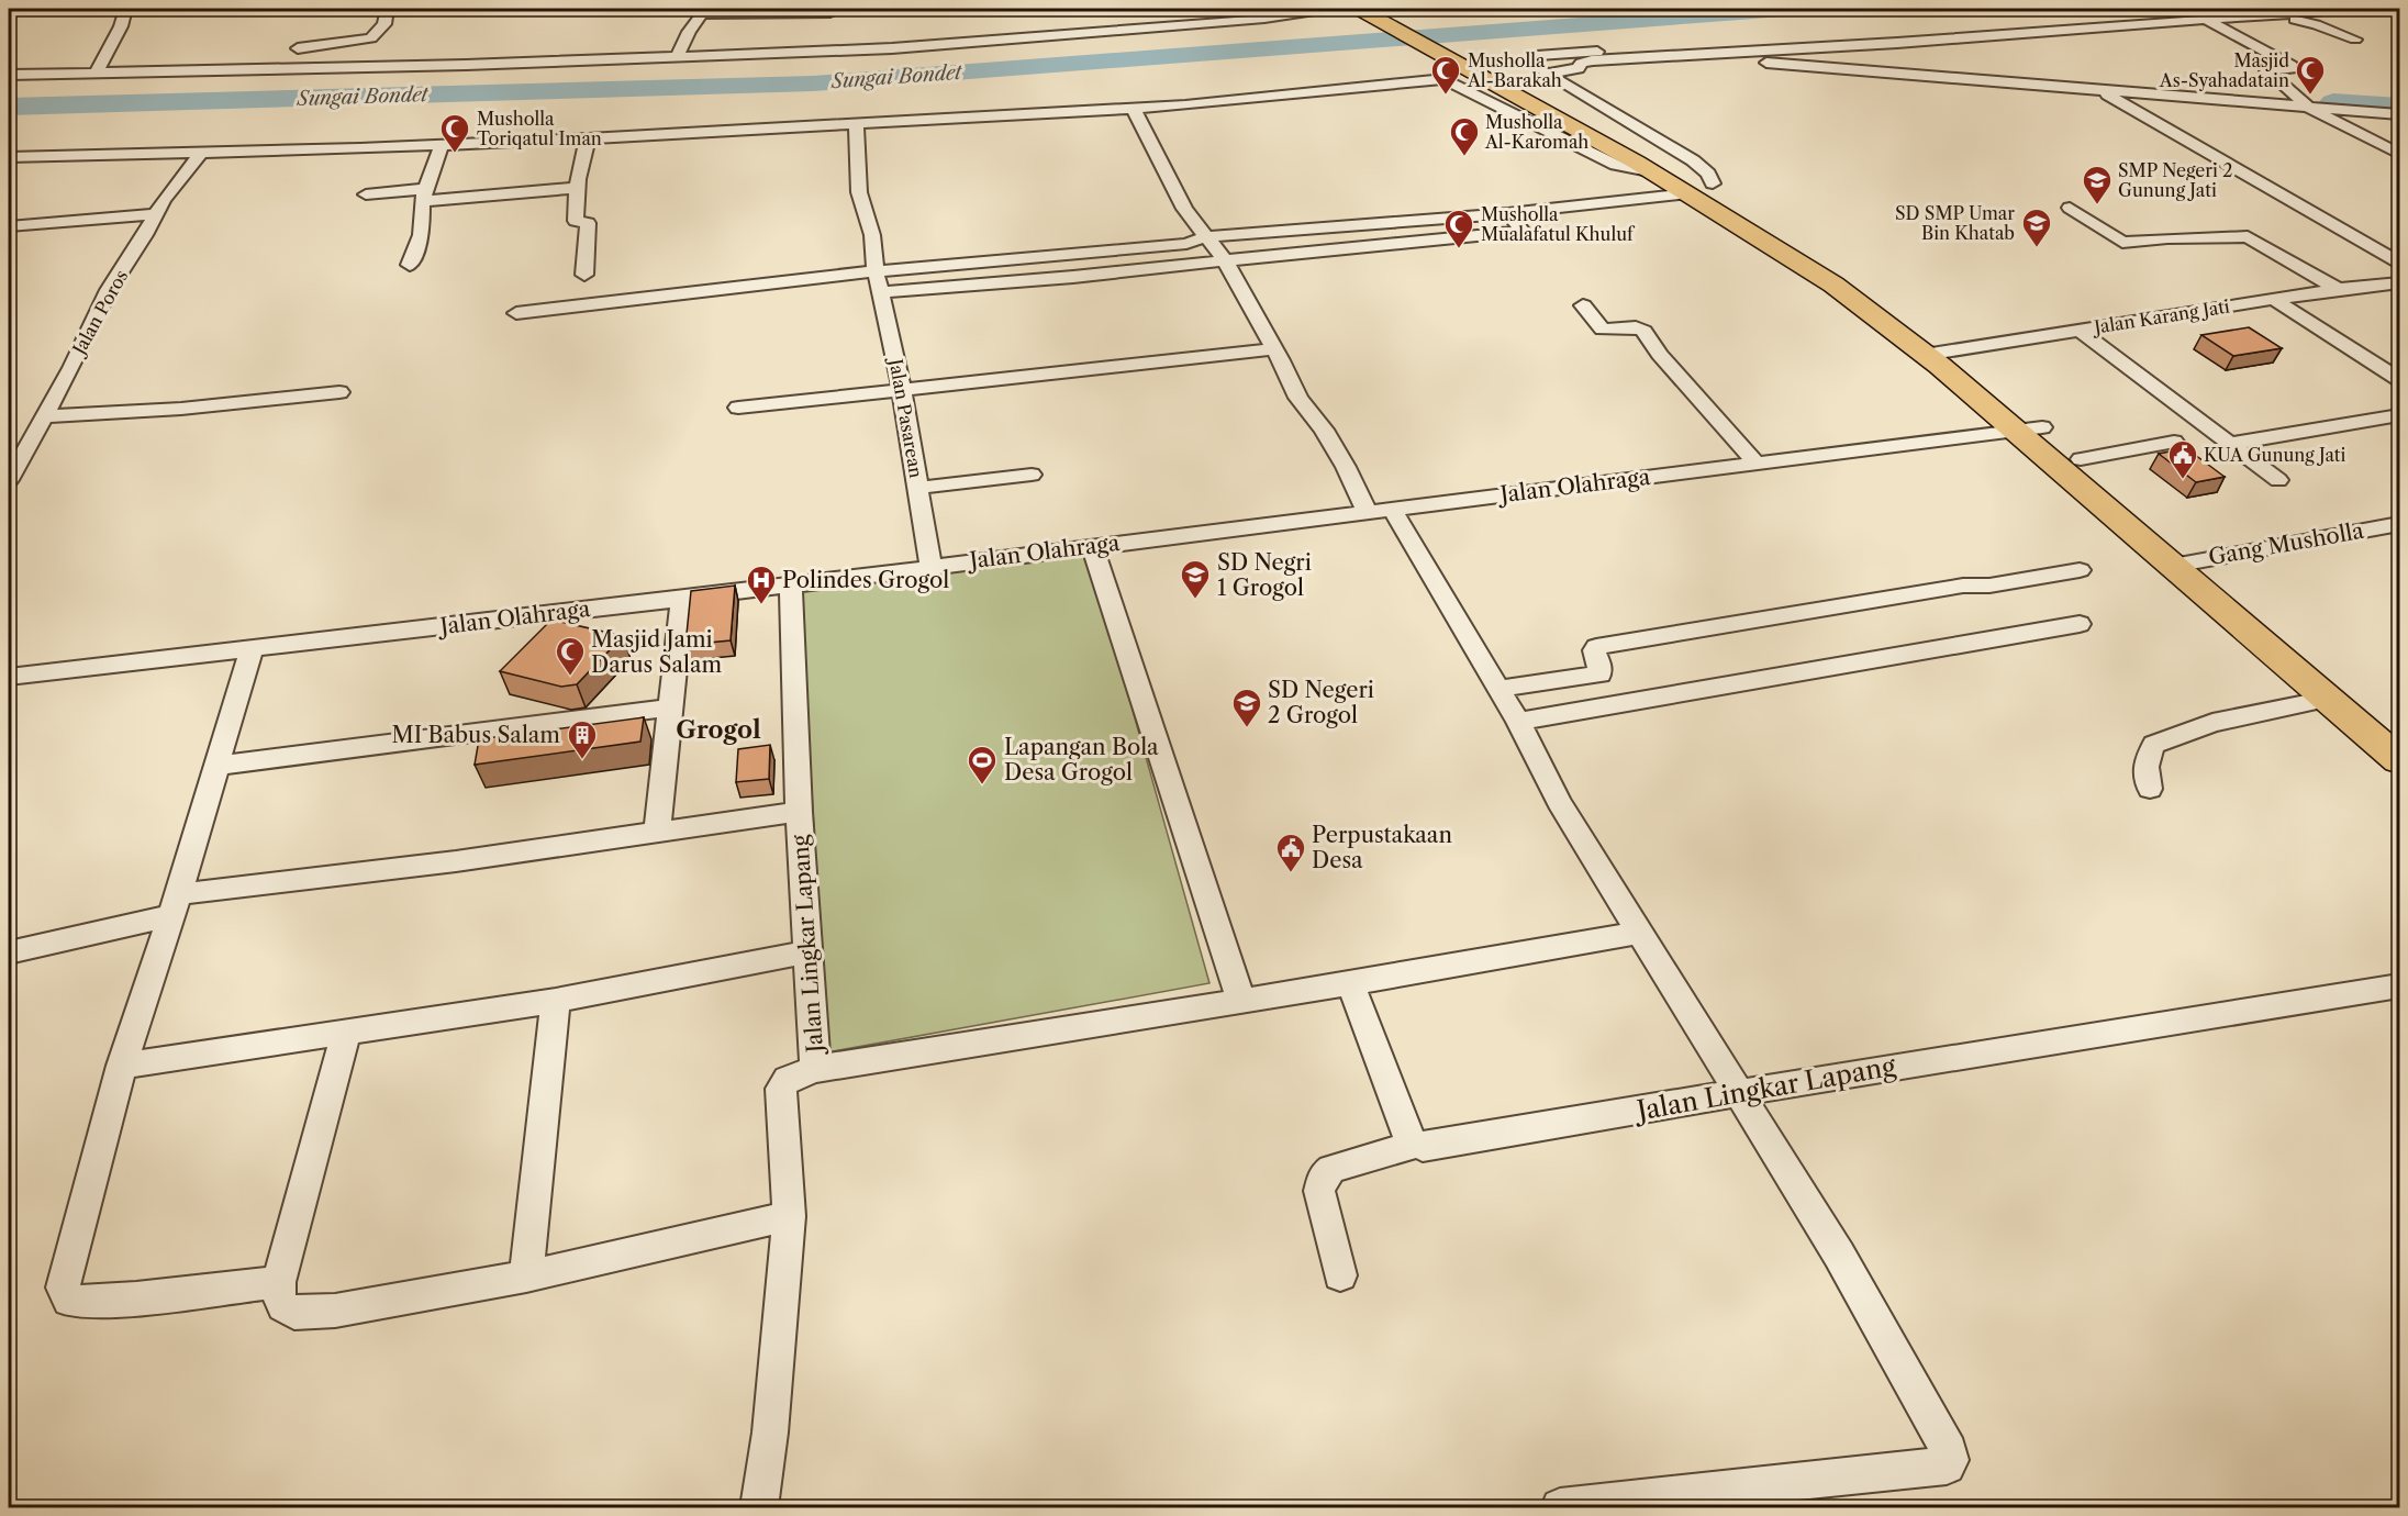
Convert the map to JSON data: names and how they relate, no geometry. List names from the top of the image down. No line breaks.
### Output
{"streets":{"street":["Jalan Poros","Jalan Karang Jati","Jalan Pasarean","Jalan Olahraga","Gang Musholla","Jalan Lingkar Lapang"]},"crossings":[["Jalan Pasarean","Jalan Olahraga"],["Jalan Olahraga","Jalan Lingkar Lapang"]],"districts":["Grogol"],"water":["Sungai Bondet"],"places":{"mosque":["Musholla Al-Barakah","Masjid As-Syahadatain","Musholla Toriqatul Iman","Musholla Al-Karomah","Musholla Mualafatul Khuluf","Masjid Jami Darus Salam"],"school or university":["SMP Negeri 2 Gunung Jati","SD SMP Umar Bin Khatab","SD Negri 1 Grogol","SD Negeri 2 Grogol"],"public building":["KUA Gunung Jati","Perpustakaan Desa"],"hospital":["Polindes Grogol"],"building":["MI Babus Salam"],"sports":["Lapangan Bola Desa Grogol"]}}
